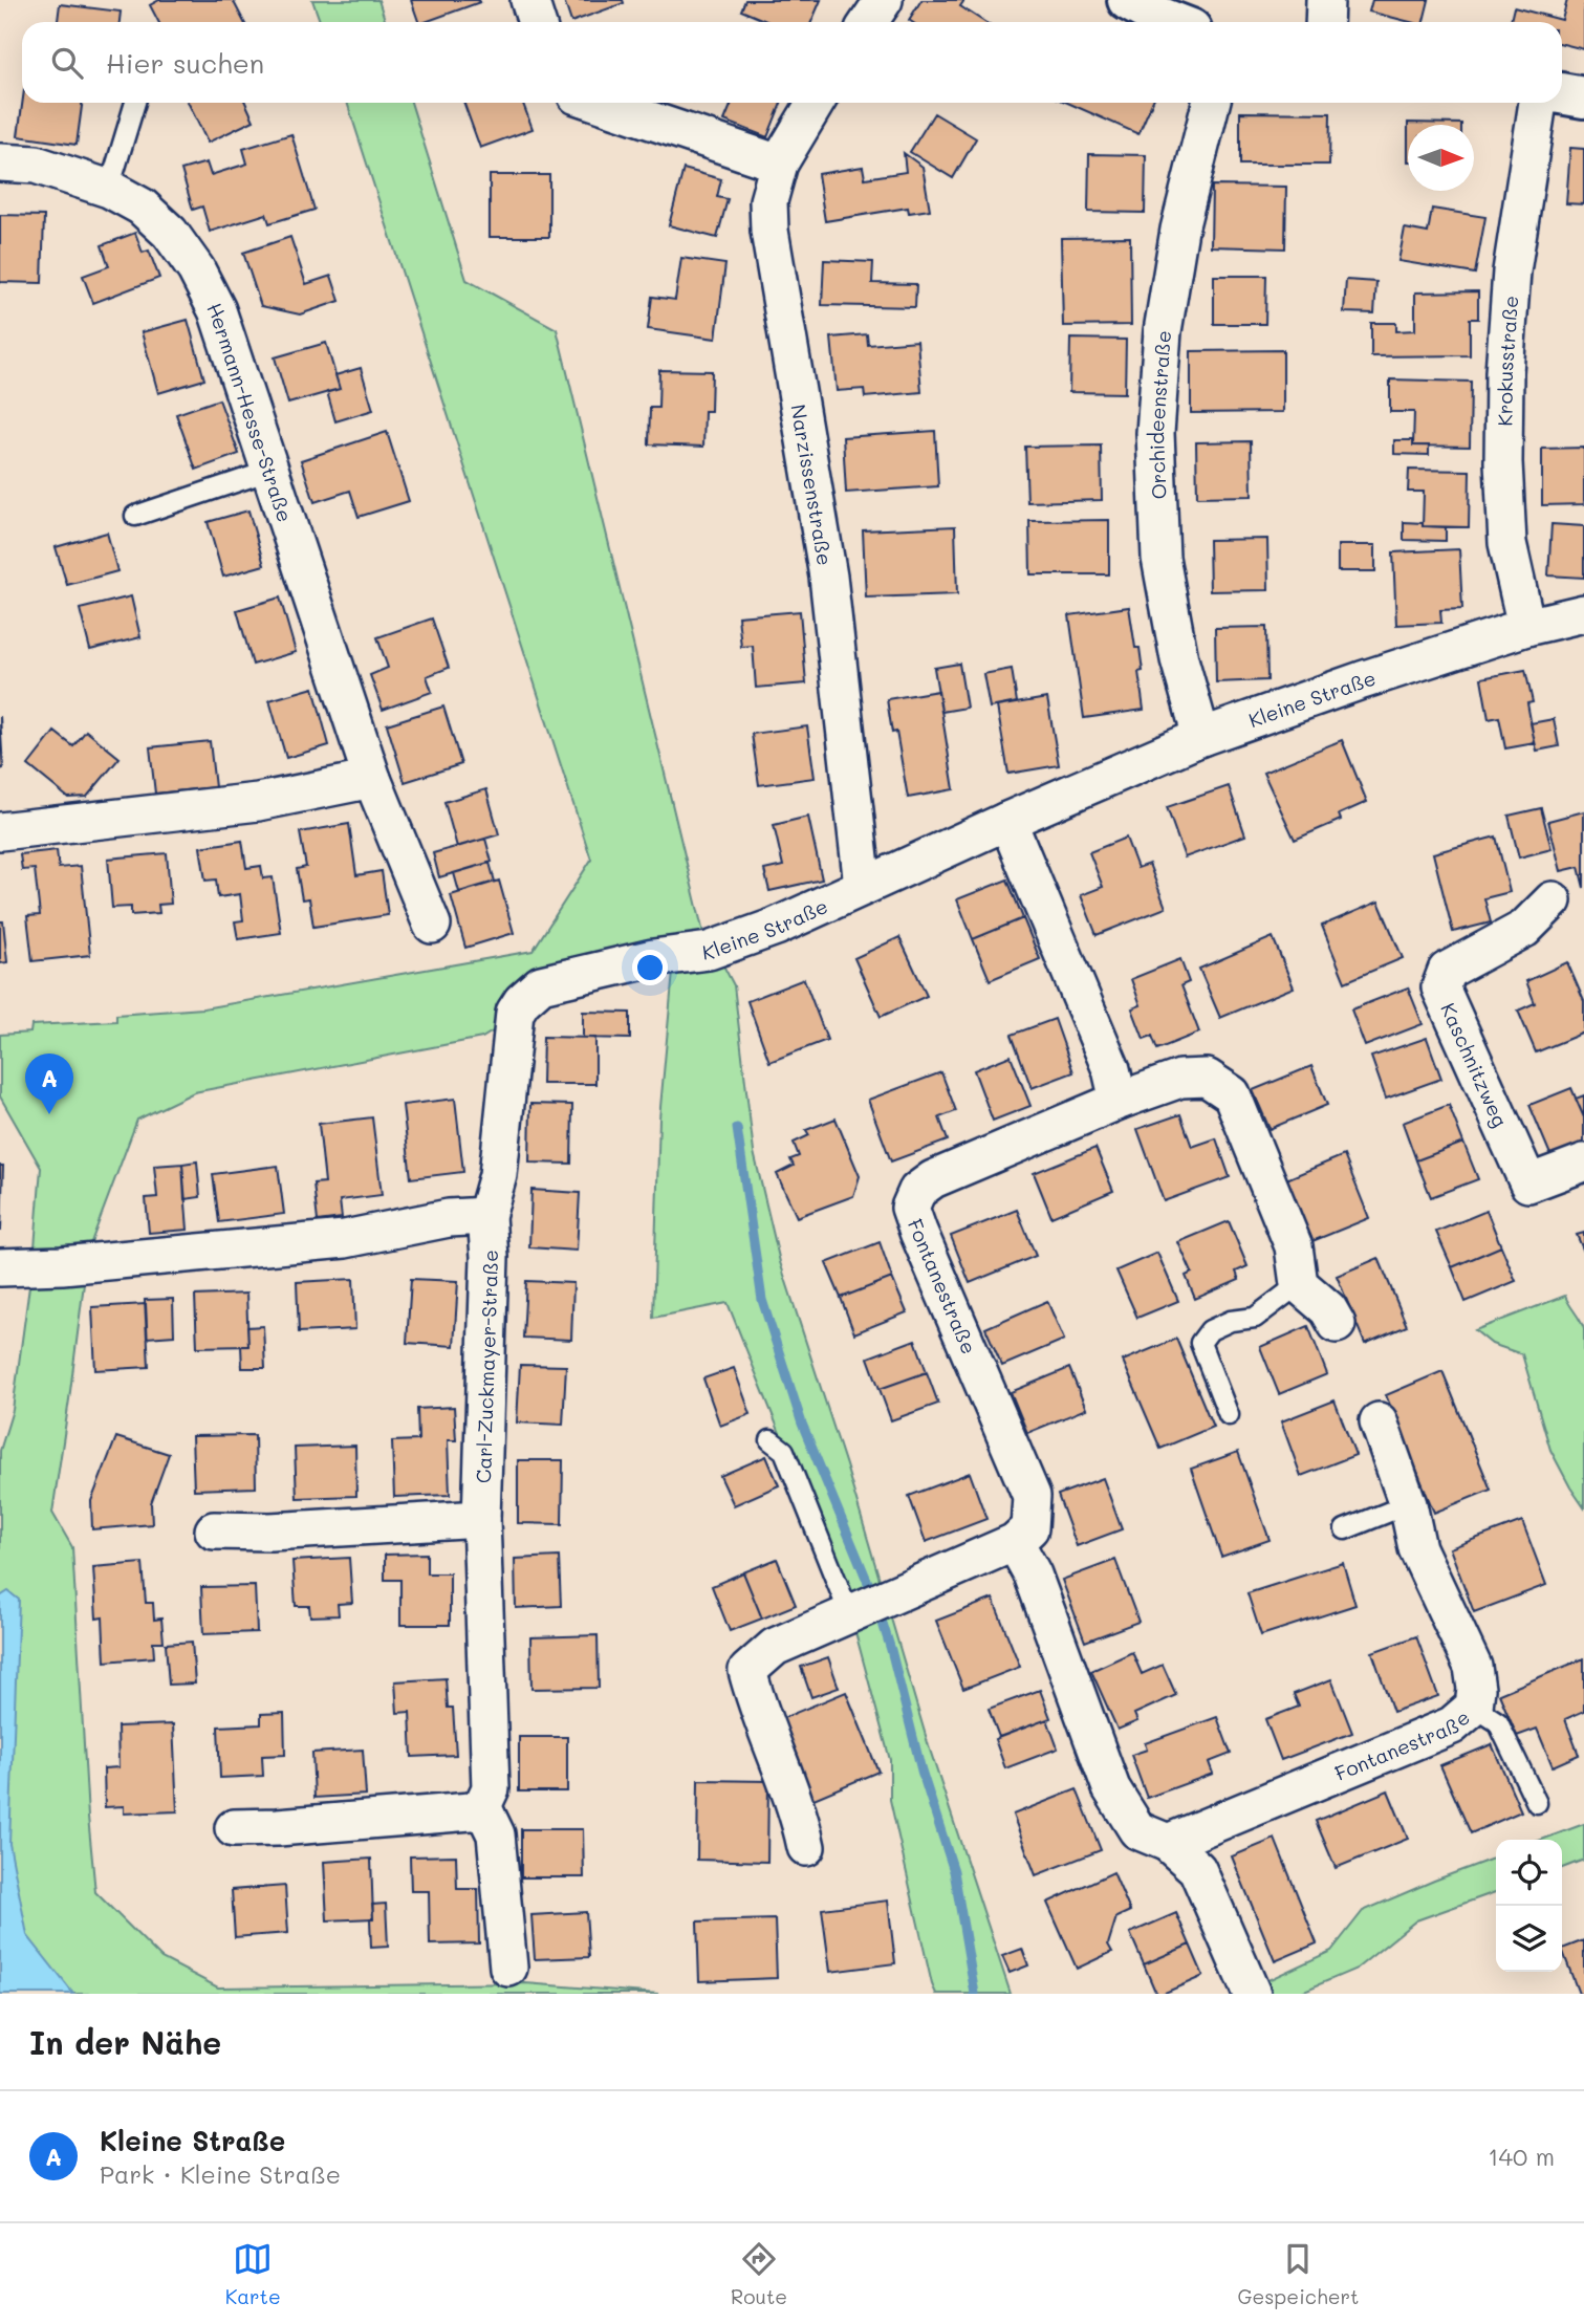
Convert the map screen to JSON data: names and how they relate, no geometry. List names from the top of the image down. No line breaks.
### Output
{"streets":{"street":["Krokusstraße","Hermann-Hesse-Straße","Orchideenstraße","Narzissenstraße","Kleine Straße","Kaschnitzweg","Fontanestraße","Carl-Zuckmayer-Straße"]},"crossings":[["Krokusstraße","Kleine Straße"],["Orchideenstraße","Kleine Straße"],["Narzissenstraße","Kleine Straße"],["Kleine Straße","Carl-Zuckmayer-Straße"]],"north":"right","page":{"search":"Hier suchen","pins":"A","heading":"In der Nähe","list":[{"mark":"A","name":"Kleine Straße","note":"Park · Kleine Straße","value":"140 m"}],"nav":["Karte","Route","Gespeichert"]}}
